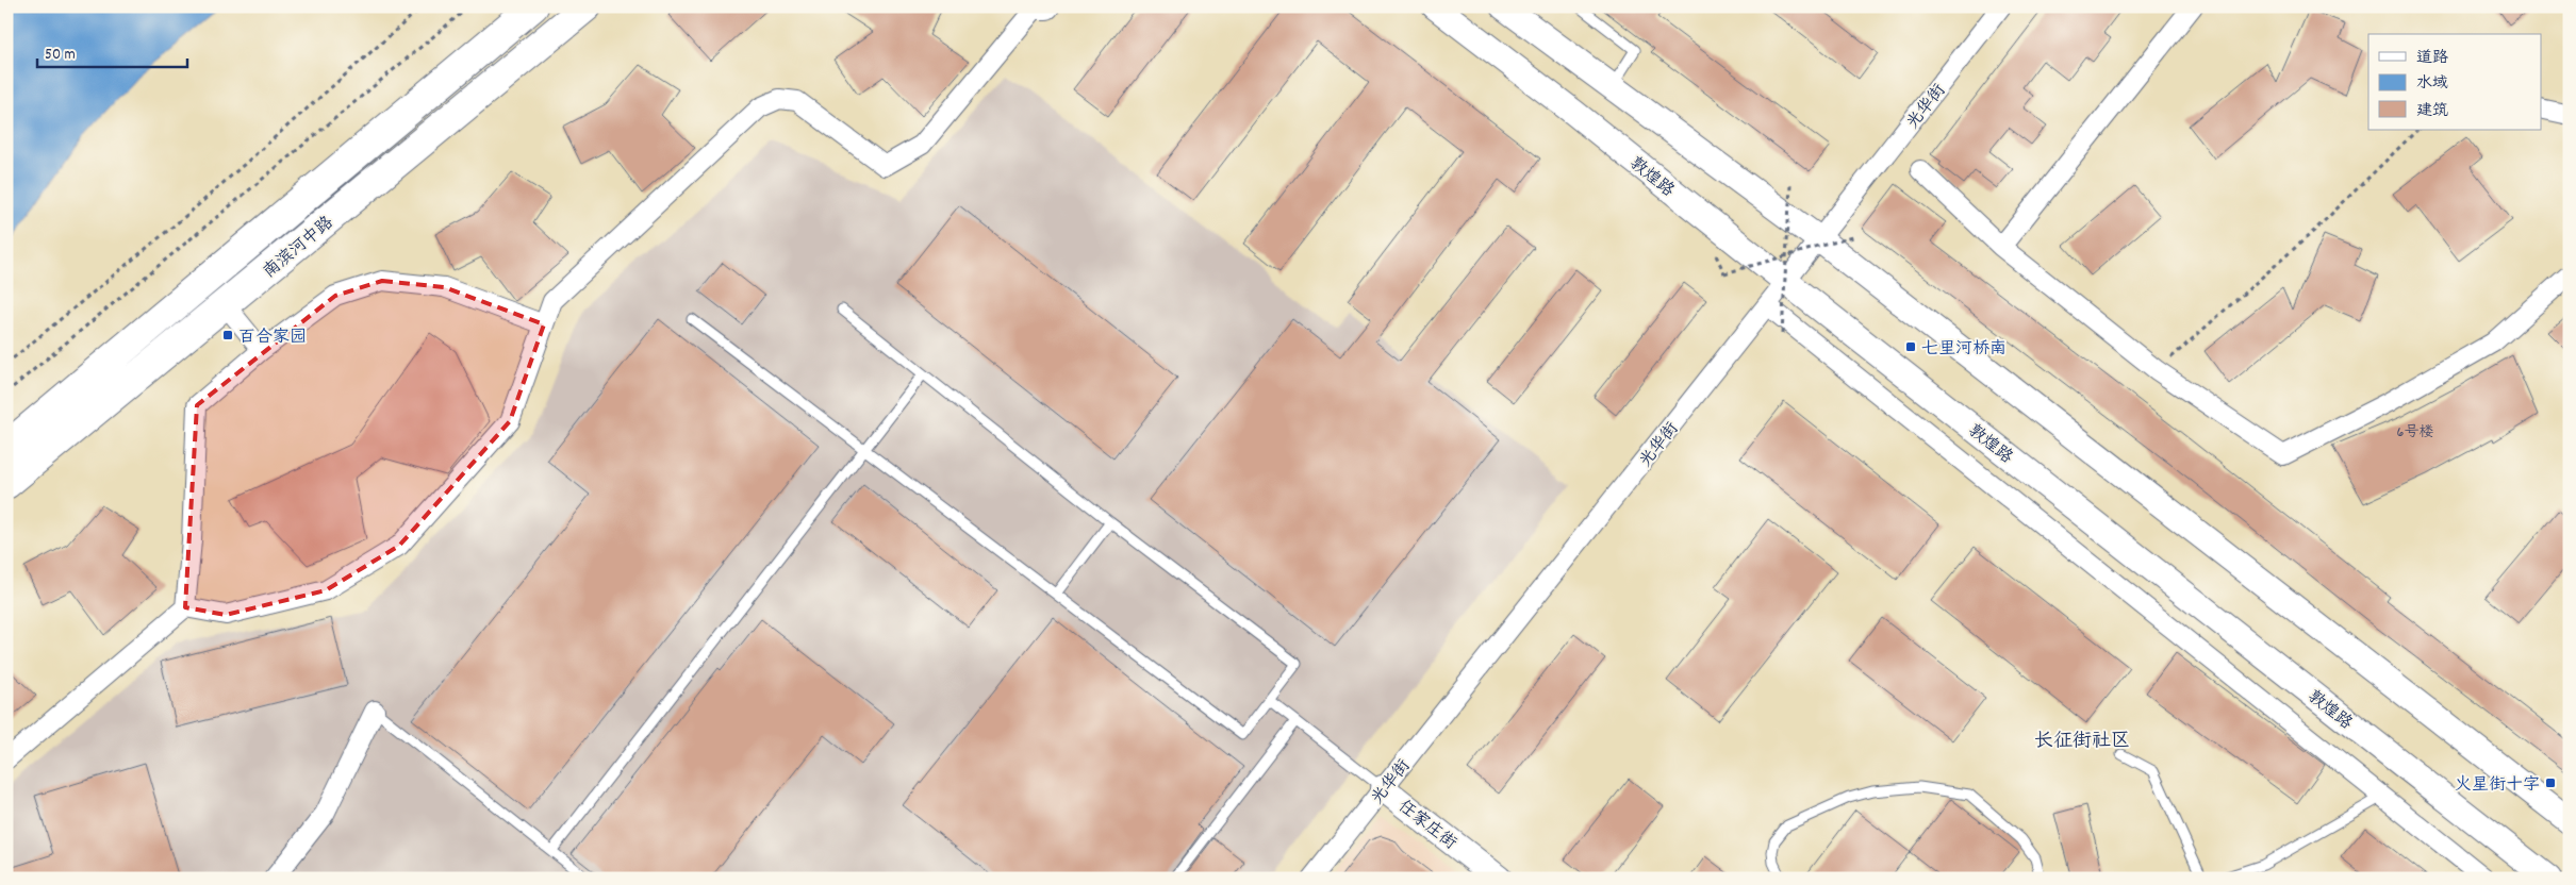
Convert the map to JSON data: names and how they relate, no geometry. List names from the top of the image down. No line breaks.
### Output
{"streets":{"highway":["南滨河中路"],"main road":["敦煌路","任家庄街"],"street":["光华街"]},"crossings":[["光华街","敦煌路"],["光华街","任家庄街"]],"districts":["长征街社区"],"places":{"transit":["百合家园","七里河桥南","火星街十字"]},"house_numbers":["6号楼"],"legend":["道路","水域","建筑"],"scale_bar":"50 m"}
